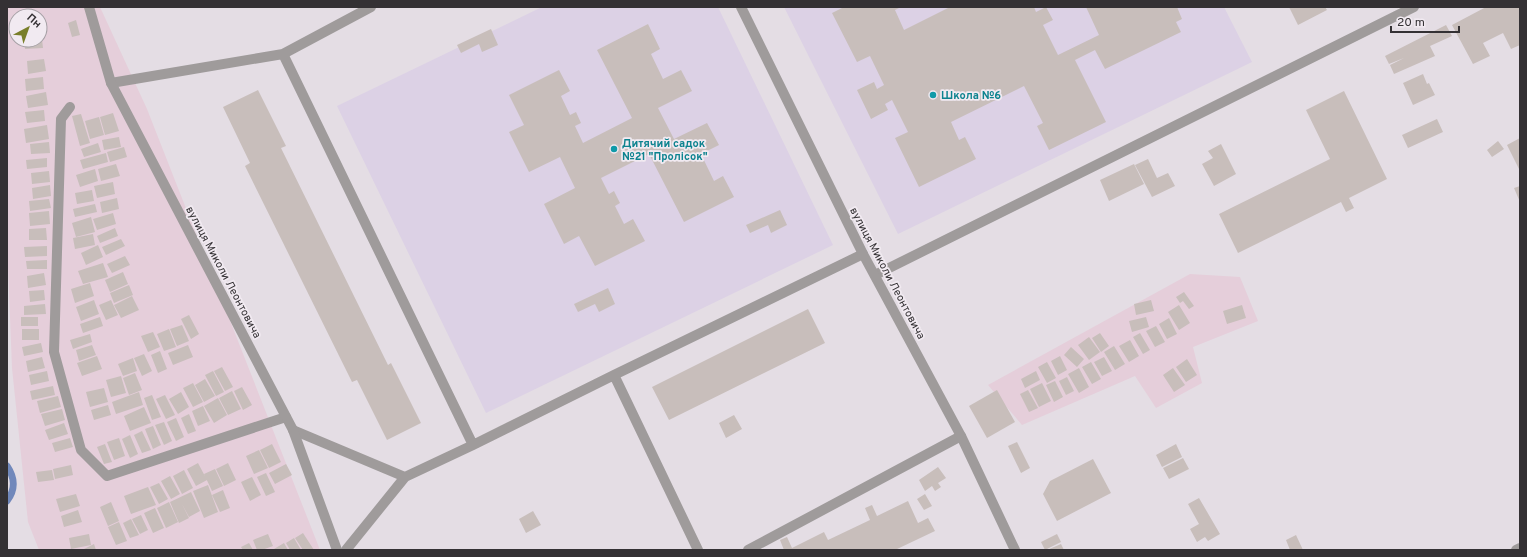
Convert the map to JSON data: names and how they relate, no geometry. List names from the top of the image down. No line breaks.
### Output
{"streets":{"street":["вулиця Миколи Леонтовича"]},"places":["Школа №6","Дитячий садок №21 \"Пролісок\""],"scale_bar":"20 m","north":"top right"}
